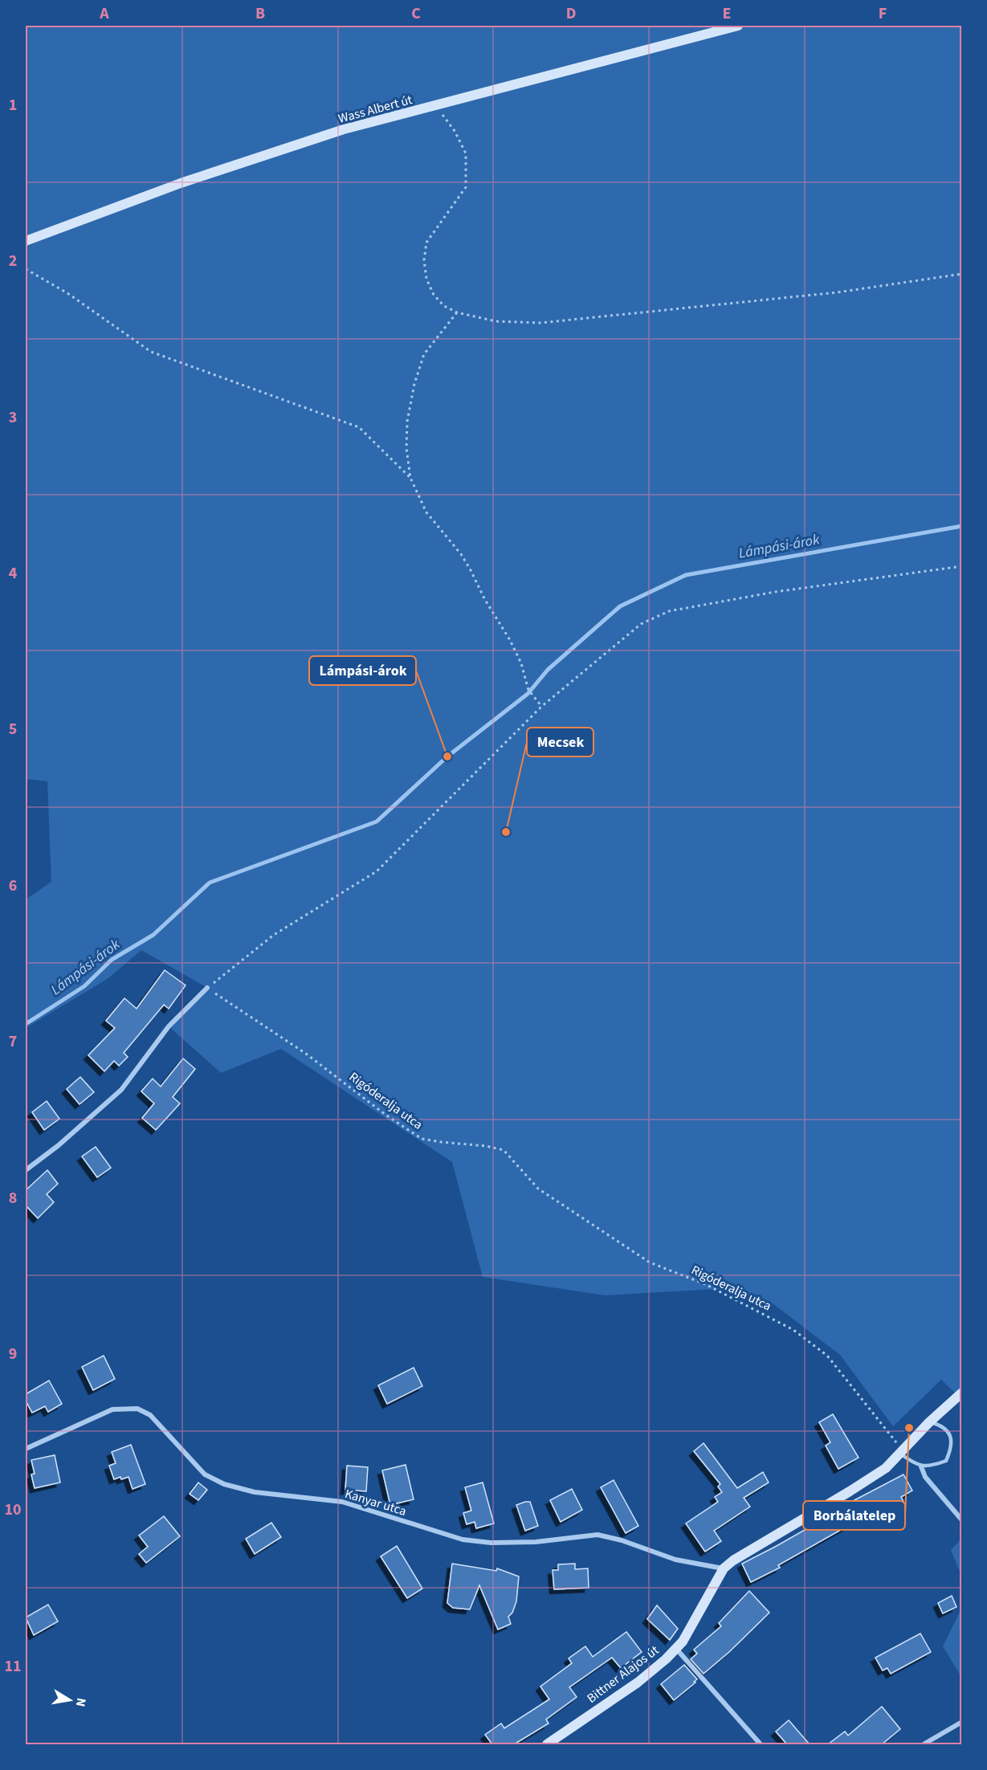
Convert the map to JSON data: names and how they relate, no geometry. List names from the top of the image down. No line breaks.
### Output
{"streets":{"street":["Wass Albert út","Kanyar utca","Bittner Alajos út"],"path":["Rigóderalja utca"]},"crossings":[["Rigóderalja utca","Bittner Alajos út"],["Kanyar utca","Bittner Alajos út"]],"water":["Lámpási-árok"],"places":["Lámpási-árok","Mecsek","Borbálatelep"],"north":"right","grid":{"columns":["A","B","C","D","E","F"],"rows":["1","2","3","4","5","6","7","8","9","10","11"]}}
